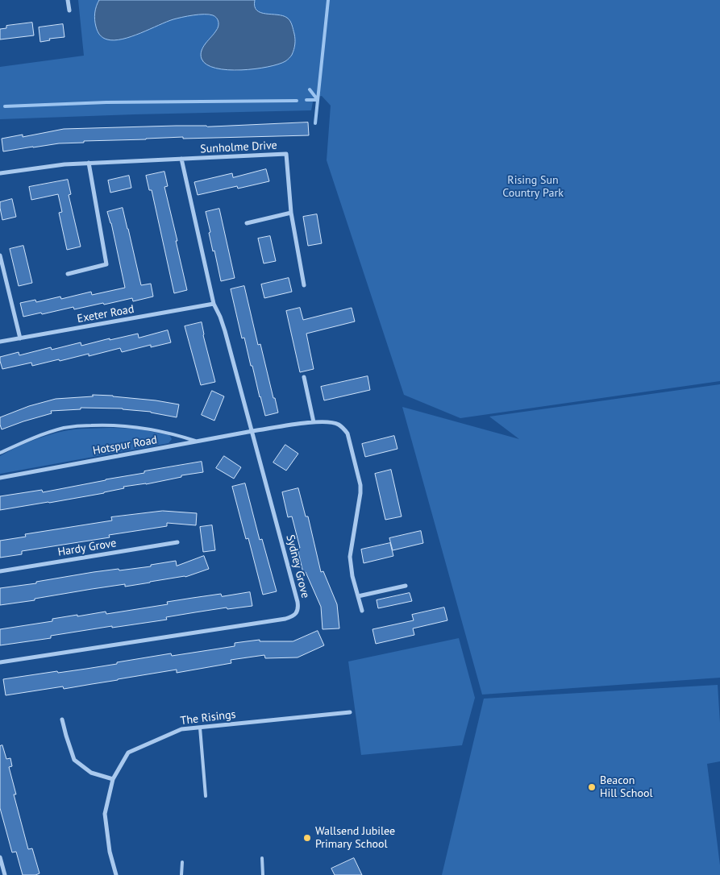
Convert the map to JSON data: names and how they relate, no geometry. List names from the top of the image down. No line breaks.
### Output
{"streets":{"street":["Sunholme Drive","Exeter Road","Hotspur Road","Hardy Grove","Sydney Grove","The Risings"]},"crossings":[["Exeter Road","Sydney Grove"],["Hotspur Road","Sydney Grove"]],"parks":["Rising Sun Country Park"],"places":["Beacon Hill School","Wallsend Jubilee Primary School"]}
